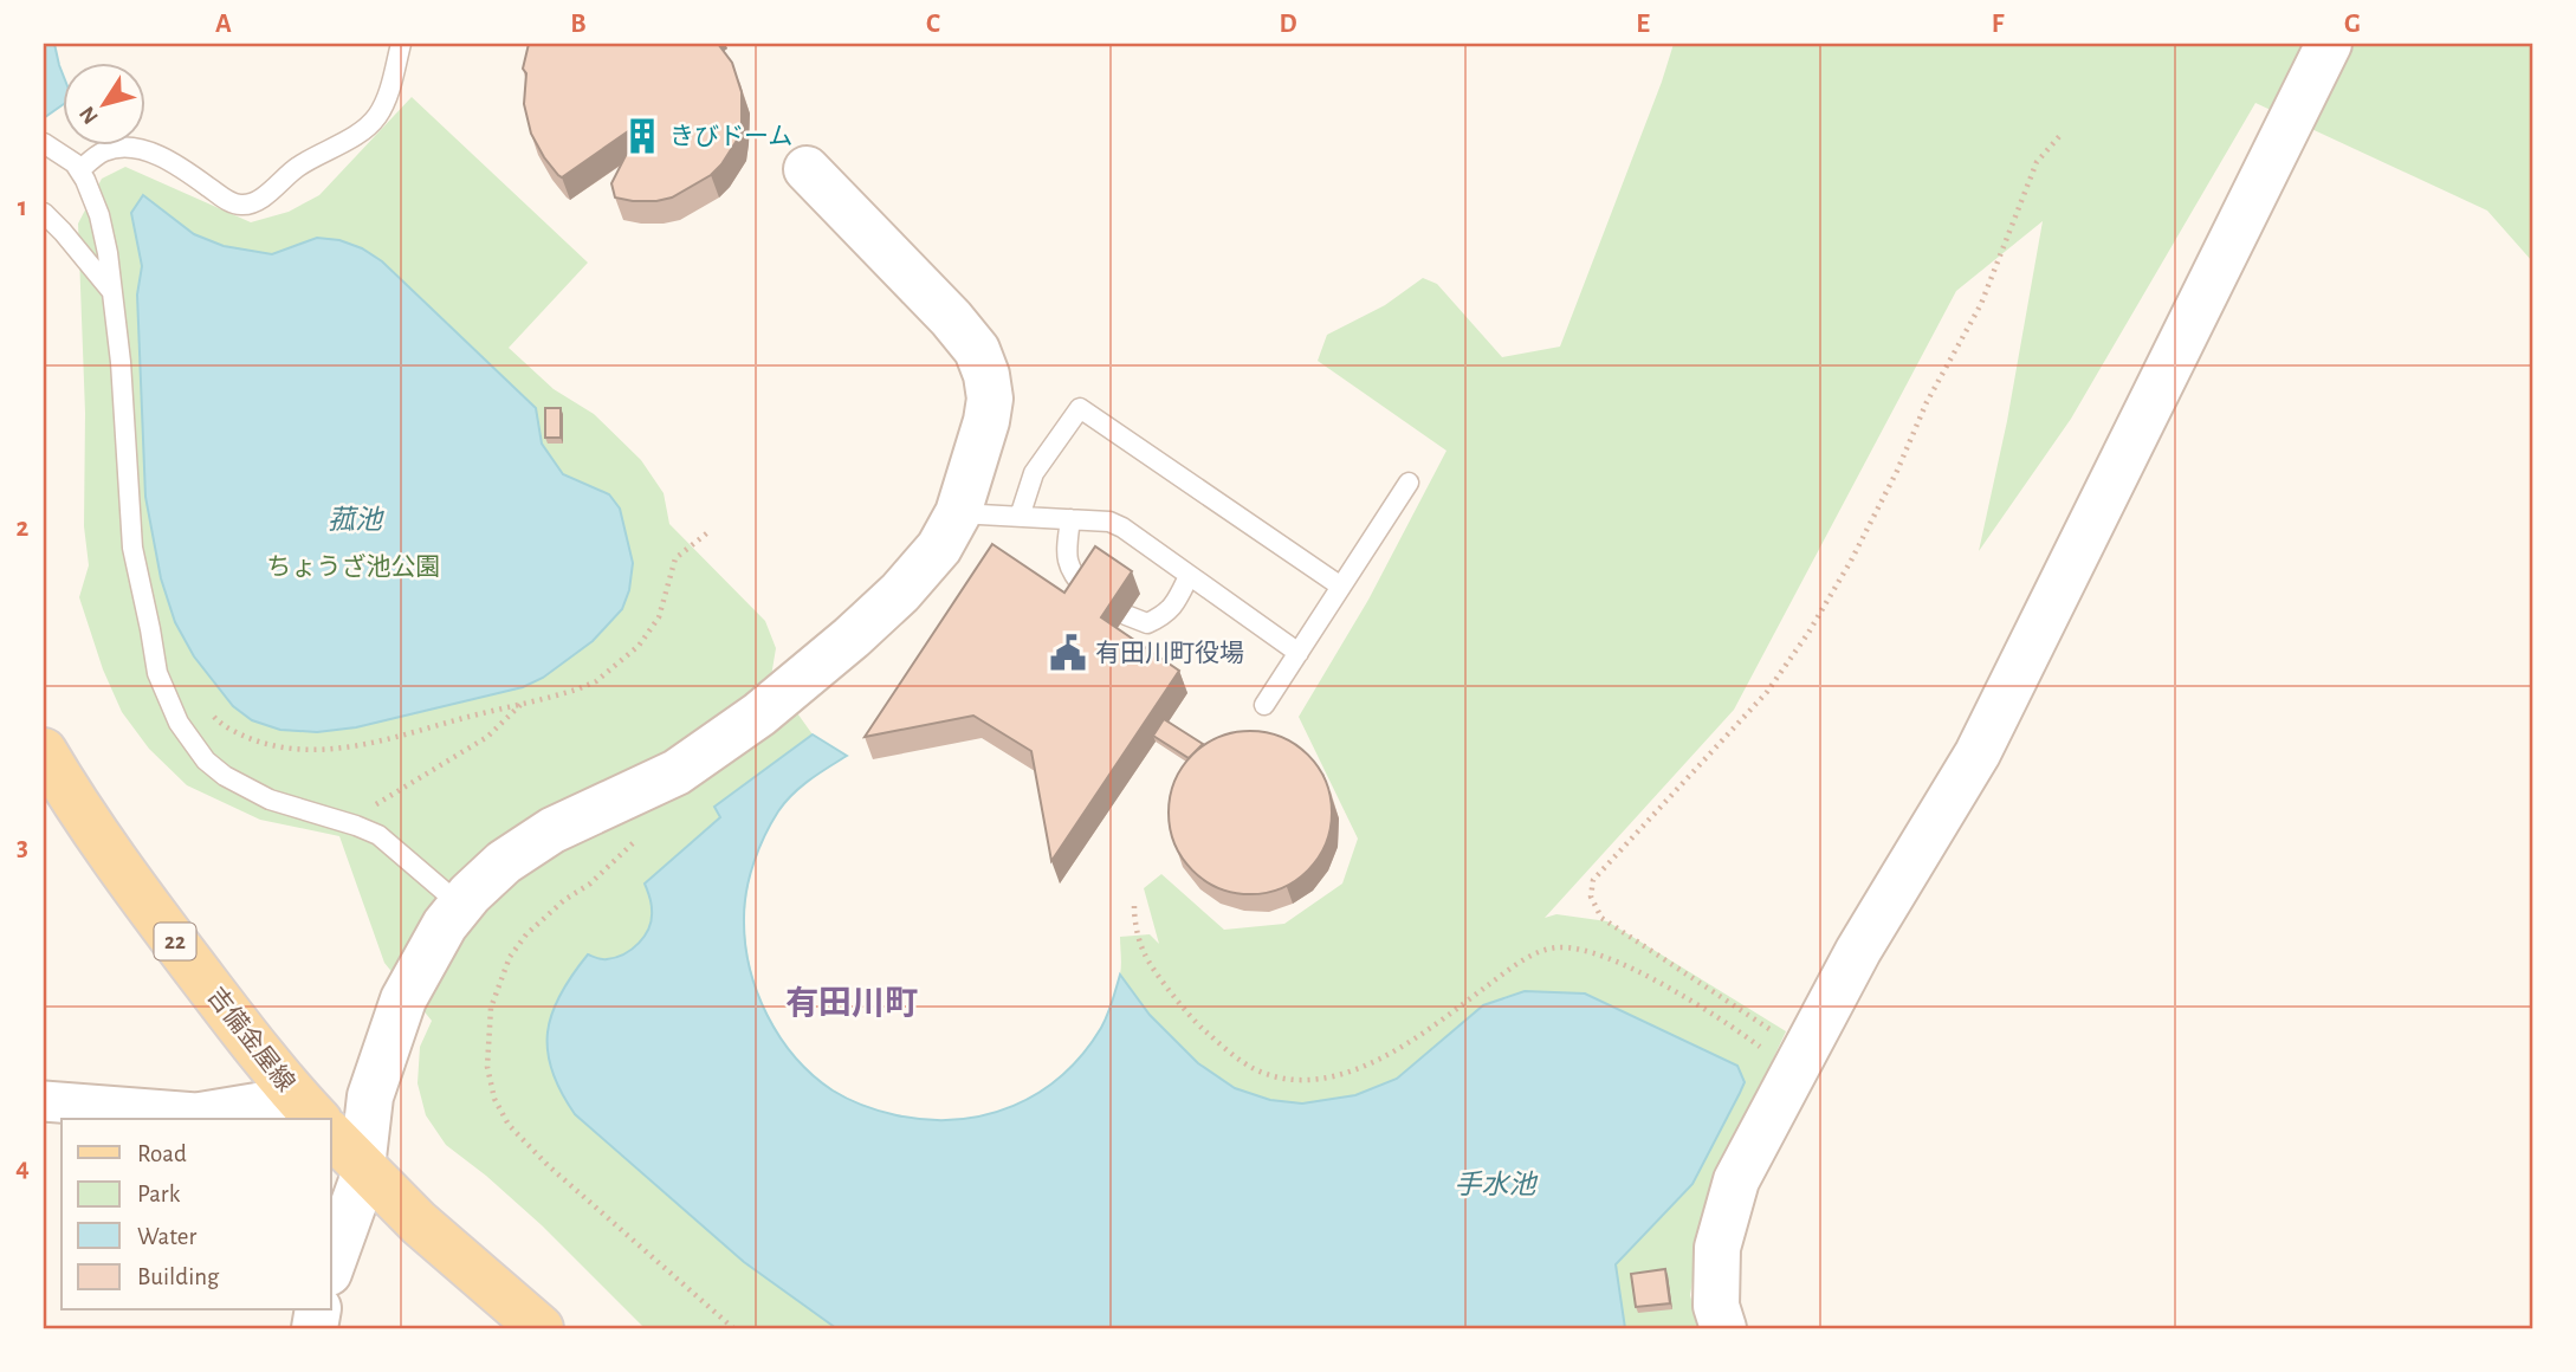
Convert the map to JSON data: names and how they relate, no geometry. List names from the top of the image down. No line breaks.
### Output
{"streets":{"main road":["22","吉備金屋線"]},"districts":["有田川町"],"water":["菰池","手水池"],"parks":["ちょうざ池公園"],"places":{"building":["きびドーム"],"public building":["有田川町役場"]},"legend":["Road","Park","Water","Building"],"north":"bottom left","grid":{"columns":["A","B","C","D","E","F","G"],"rows":["1","2","3","4"]}}
